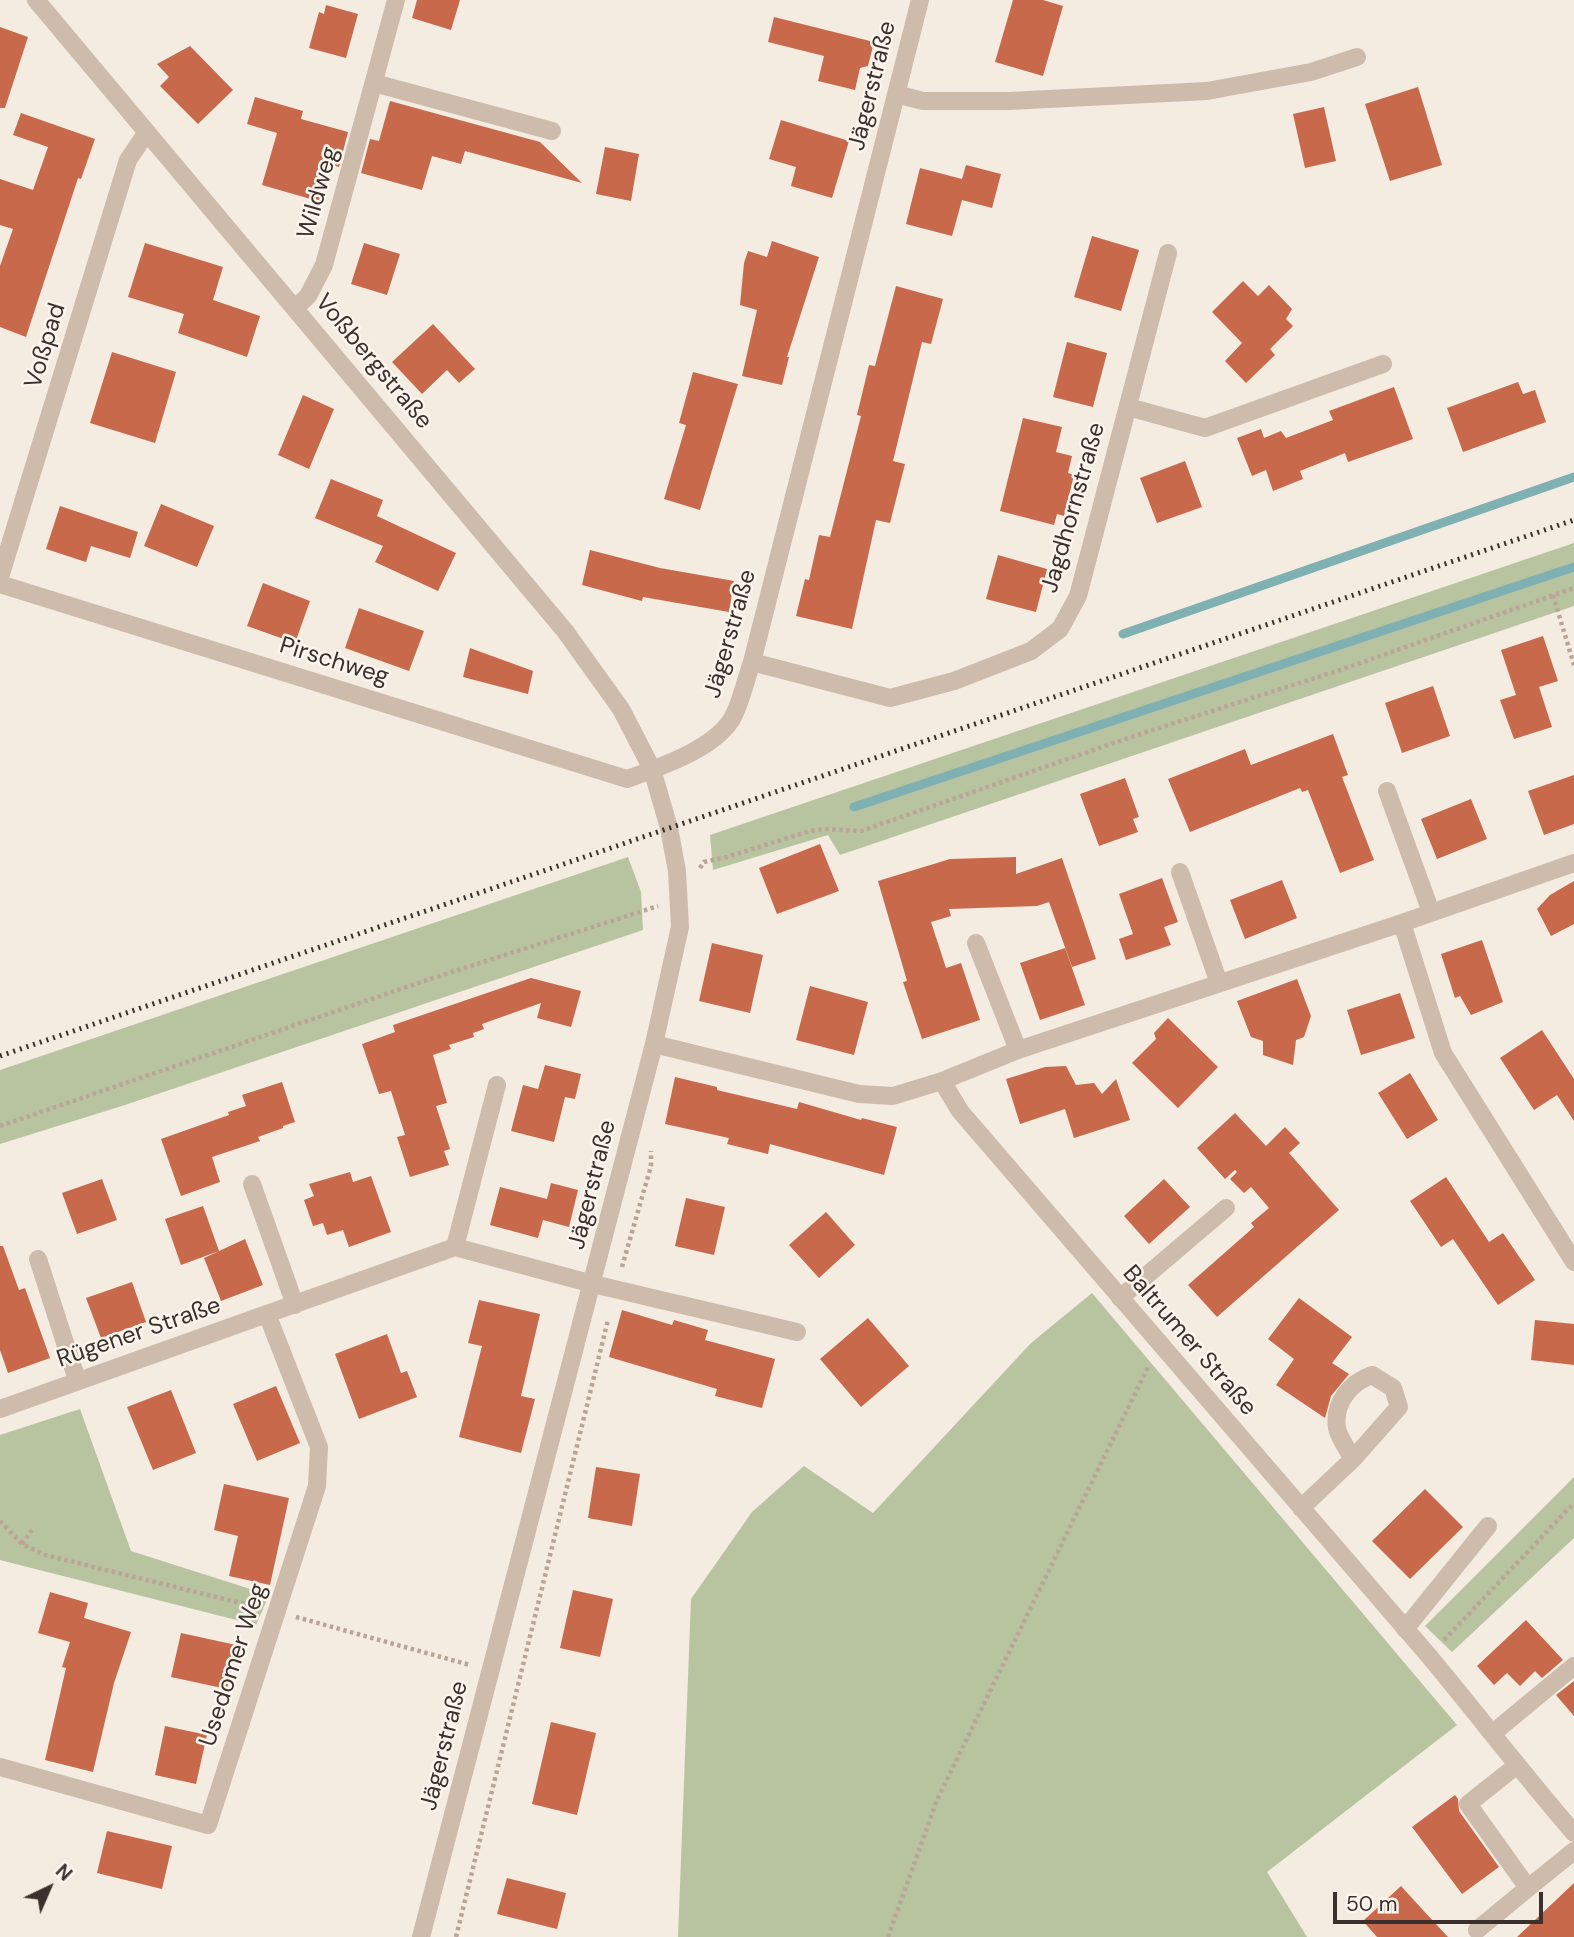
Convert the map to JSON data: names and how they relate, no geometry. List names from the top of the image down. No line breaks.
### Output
{"streets":{"street":["Jägerstraße","Wildweg","Voßpad","Voßbergstraße","Jagdhornstraße","Pirschweg","Rügener Straße","Baltrumer Straße","Usedomer Weg"]},"crossings":[["Jägerstraße","Voßbergstraße"],["Jägerstraße","Jagdhornstraße"],["Jägerstraße","Pirschweg"],["Wildweg","Voßbergstraße"],["Voßpad","Voßbergstraße"],["Voßbergstraße","Pirschweg"],["Rügener Straße","Usedomer Weg"]],"scale_bar":"50 m","north":"top right"}
